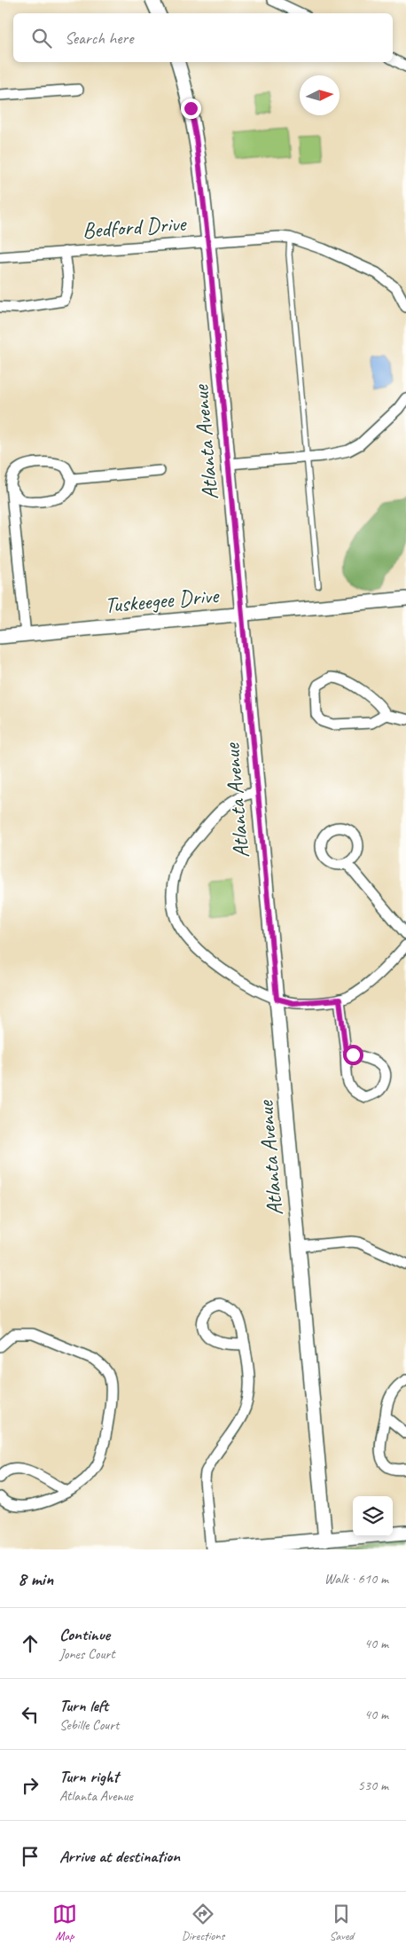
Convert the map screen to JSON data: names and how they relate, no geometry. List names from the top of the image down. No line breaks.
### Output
{"streets":{"street":["Bedford Drive","Atlanta Avenue","Tuskeegee Drive"]},"crossings":[["Bedford Drive","Atlanta Avenue"],["Atlanta Avenue","Tuskeegee Drive"]],"north":"right","page":{"search":"Search here","heading":["8 min","Walk · 610 m"],"list":[["Continue","Jones Court","40 m"],["Turn left","Sebille Court","40 m"],["Turn right","Atlanta Avenue","530 m"],"Arrive at destination"],"nav":["Map","Directions","Saved"]}}
